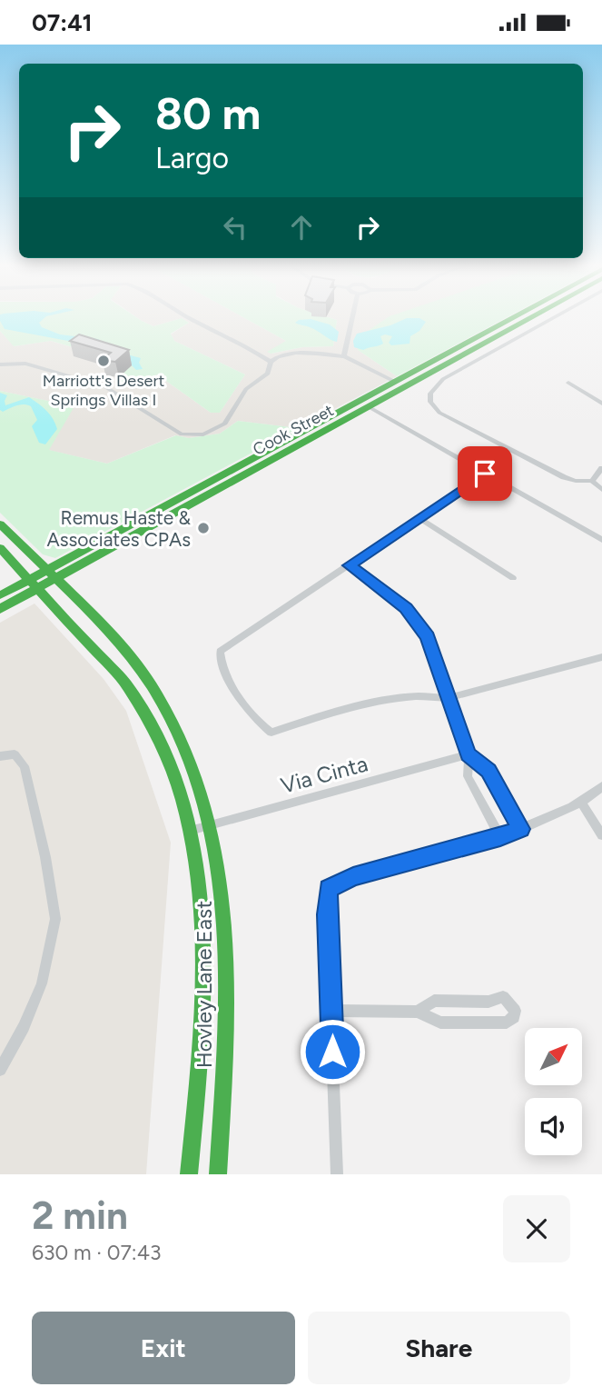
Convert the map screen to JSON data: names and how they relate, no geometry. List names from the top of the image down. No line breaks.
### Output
{"streets":{"main road":["Cook Street","Hovley Lane East"],"street":["Via Cinta"]},"crossings":[["Cook Street","Hovley Lane East"],["Via Cinta","Hovley Lane East"]],"places":["Marriott's Desert Springs Villas I","Remus Haste & Associates CPAs"],"north":"top right","page":{"status":"07:41","turn":["80 m","Largo"],"heading":["2 min","630 m · 07:43"],"buttons":["Exit","Share"]}}
